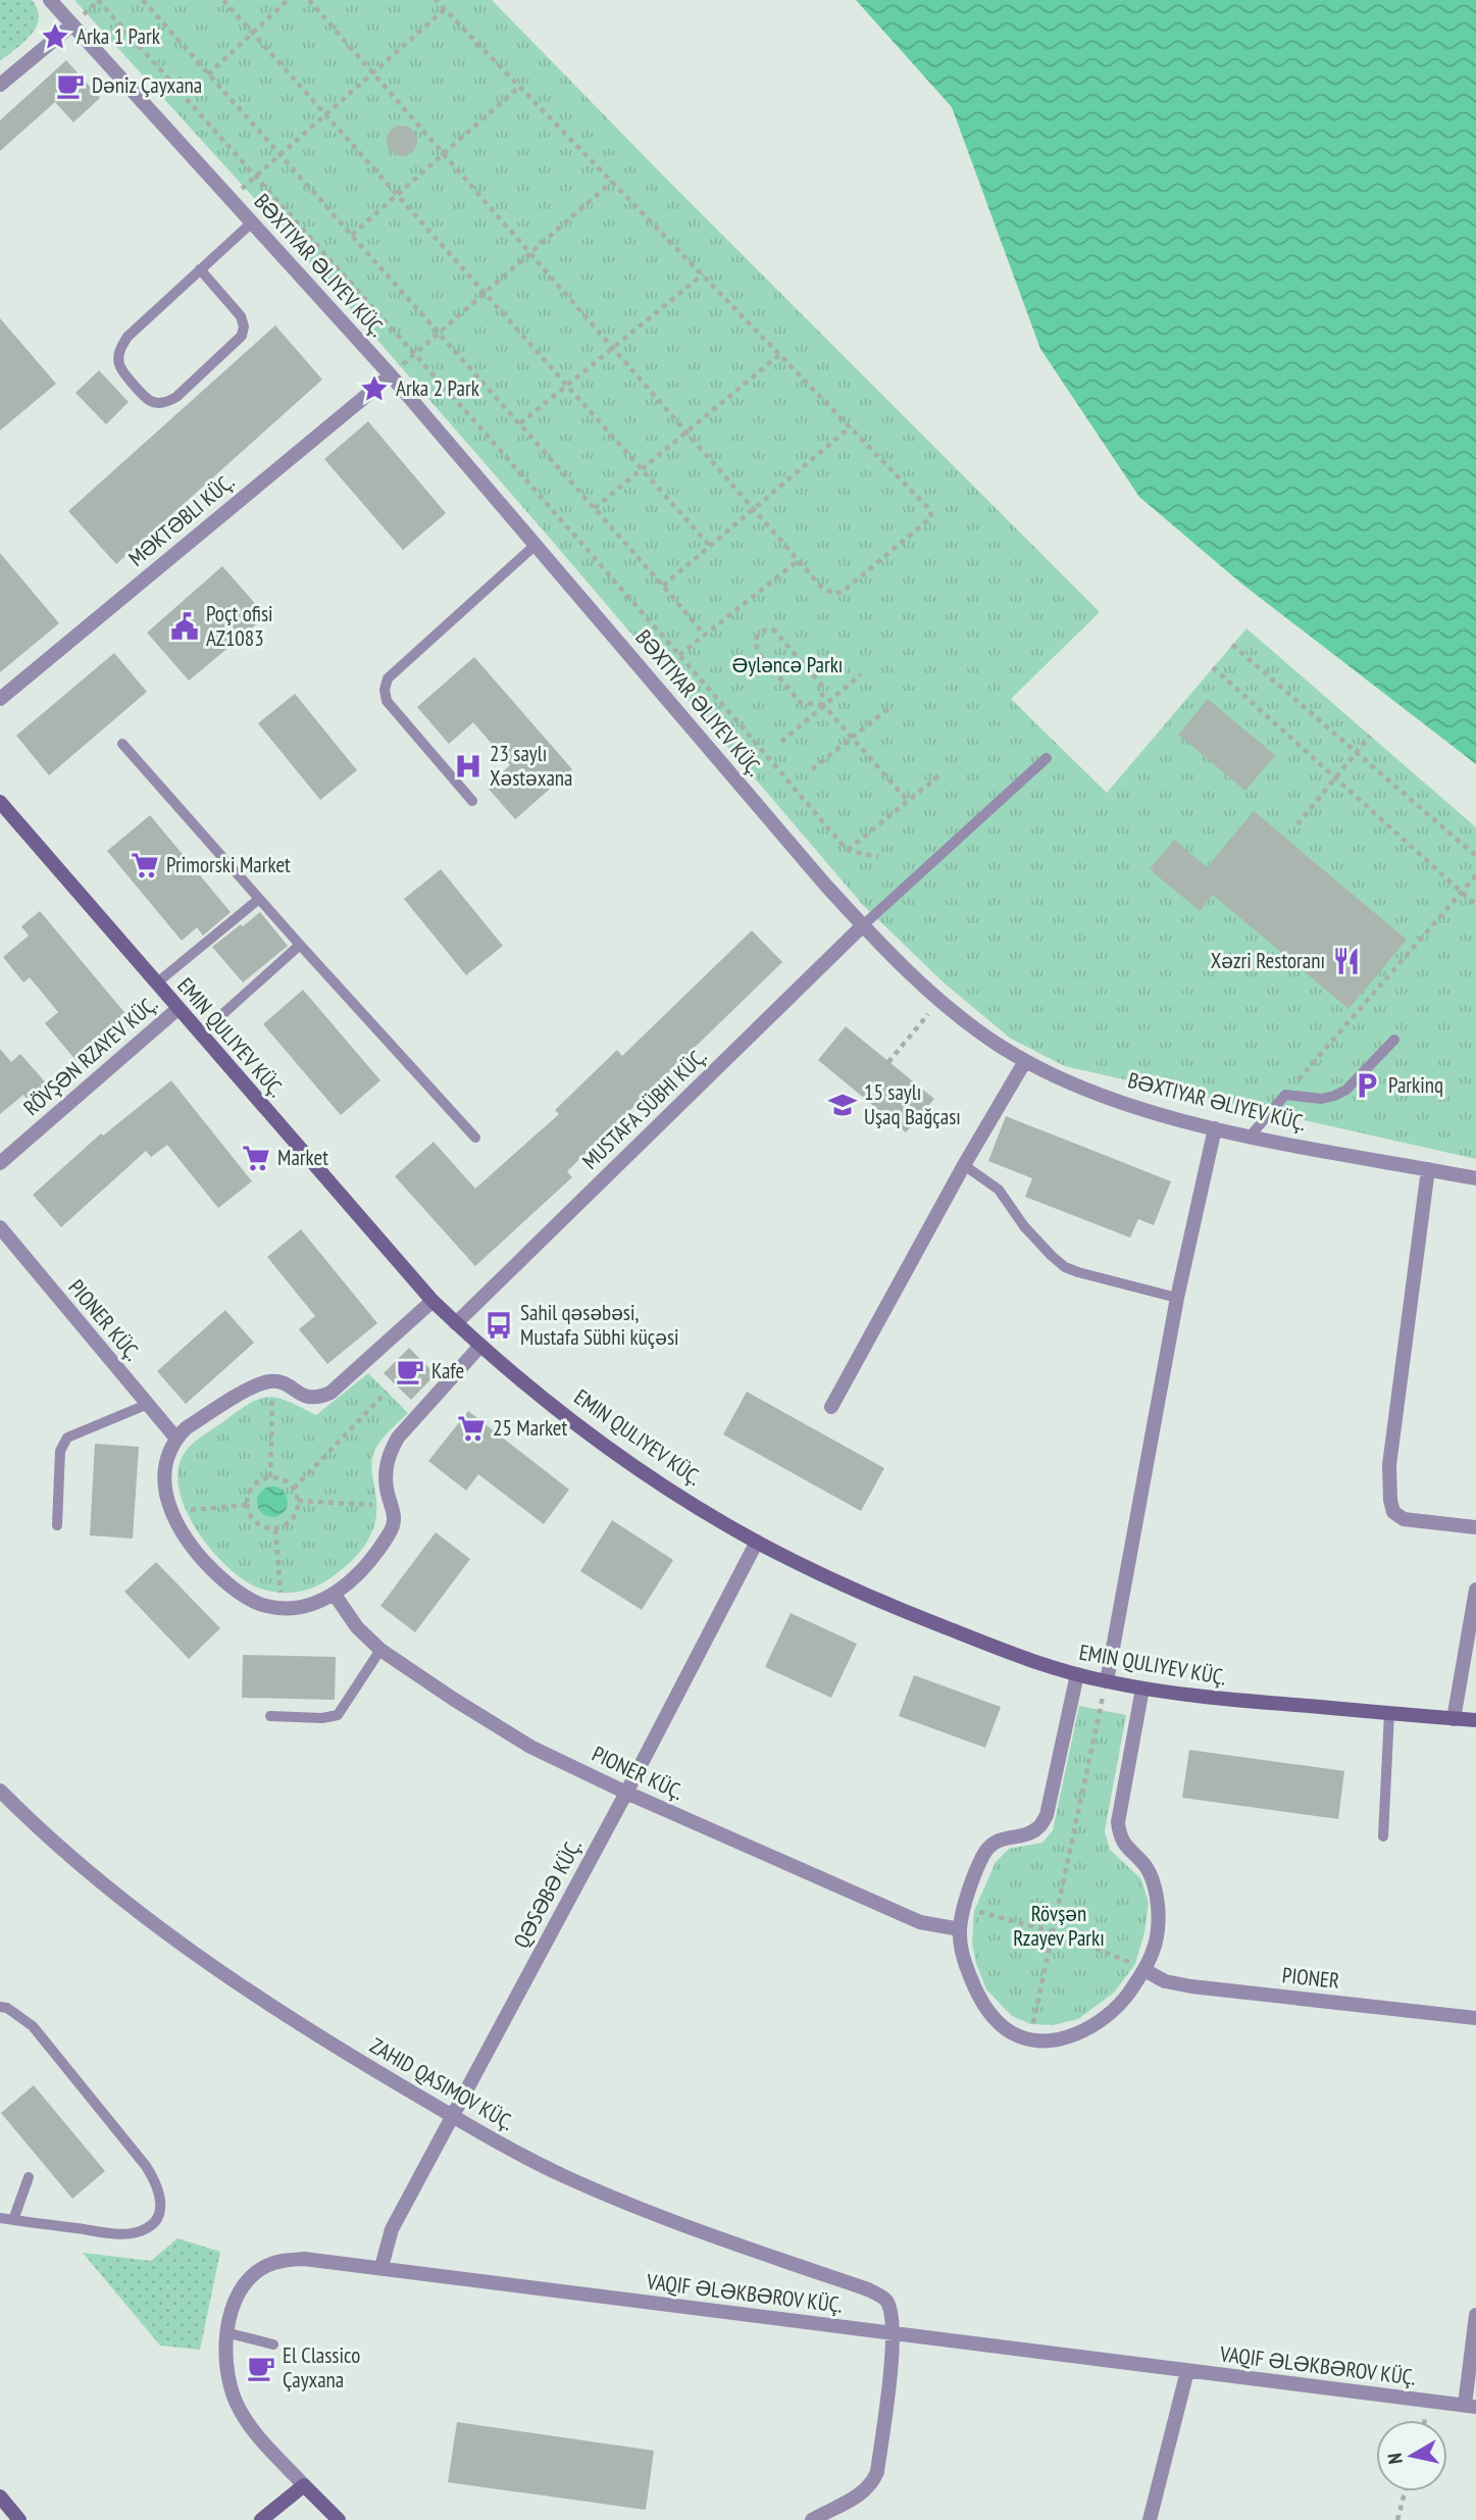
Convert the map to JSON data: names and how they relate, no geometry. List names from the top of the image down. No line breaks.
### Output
{"streets":{"street":["BƏXTIYAR ƏLIYEV KÜÇ.","MƏKTƏBLI KÜÇ.","EMIN QULIYEV KÜÇ.","RÖVŞƏN RZAYEV KÜÇ.","MUSTAFA SÜBHI KÜÇ.","PIONER KÜÇ.","QƏSƏBƏ KÜÇ.","PIONER","VAQIF ƏLƏKBƏROV KÜÇ."]},"crossings":[["BƏXTIYAR ƏLIYEV KÜÇ.","MƏKTƏBLI KÜÇ."],["BƏXTIYAR ƏLIYEV KÜÇ.","MUSTAFA SÜBHI KÜÇ."],["EMIN QULIYEV KÜÇ.","RÖVŞƏN RZAYEV KÜÇ."],["EMIN QULIYEV KÜÇ.","MUSTAFA SÜBHI KÜÇ."],["EMIN QULIYEV KÜÇ.","QƏSƏBƏ KÜÇ."],["PIONER KÜÇ.","QƏSƏBƏ KÜÇ."],["QƏSƏBƏ KÜÇ.","VAQIF ƏLƏKBƏROV KÜÇ."]],"parks":["Əyləncə Parkı","Rövşən Rzayev Parkı"],"places":{"place":["Arka 1 Park","Arka 2 Park"],"cafe":["Dəniz Çayxana","Kafe","El Classico Çayxana"],"public building":["Poçt ofisi AZ1083"],"hospital":["23 saylı Xəstəxana"],"supermarket":["Primorski Market","Market","25 Market"],"restaurant":["Xəzri Restoranı"],"parking":["Parkinq"],"school or university":["15 saylı Uşaq Bağçası"],"bus stop":["Sahil qəsəbəsi, Mustafa Sübhi küçəsi"]},"north":"left"}
